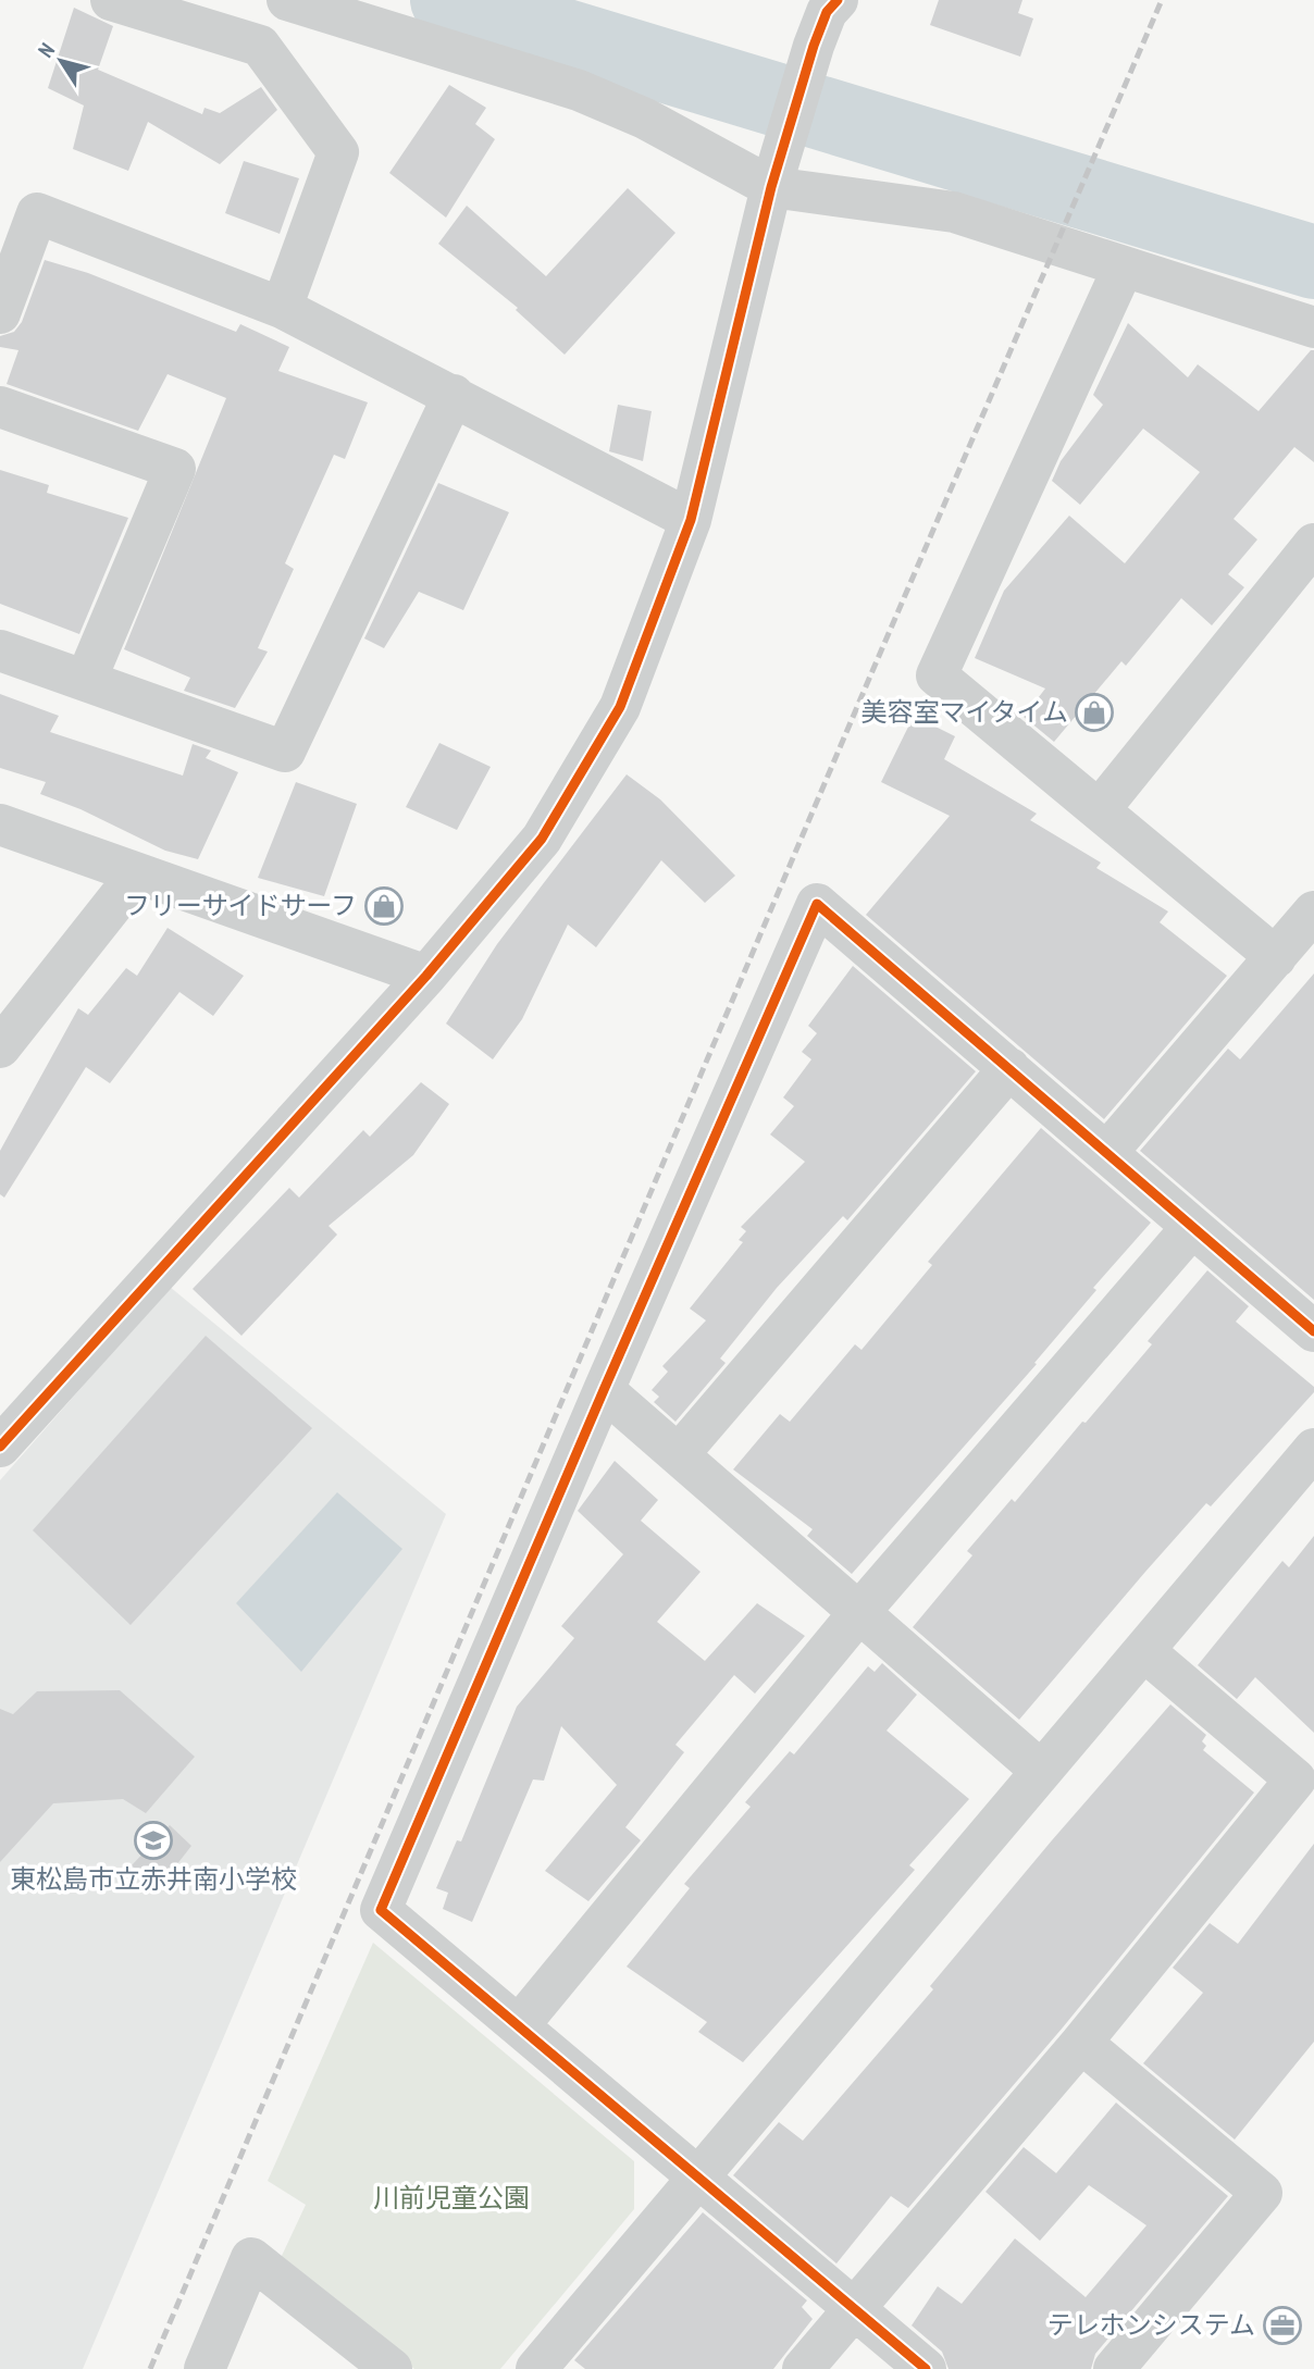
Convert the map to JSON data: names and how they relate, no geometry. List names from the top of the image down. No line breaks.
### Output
{"parks":["川前児童公園"],"places":{"shop":["美容室マイタイム","フリーサイドサーフ"],"school or university":["東松島市立赤井南小学校"],"office":["テレホンシステム"]},"north":"top left"}
